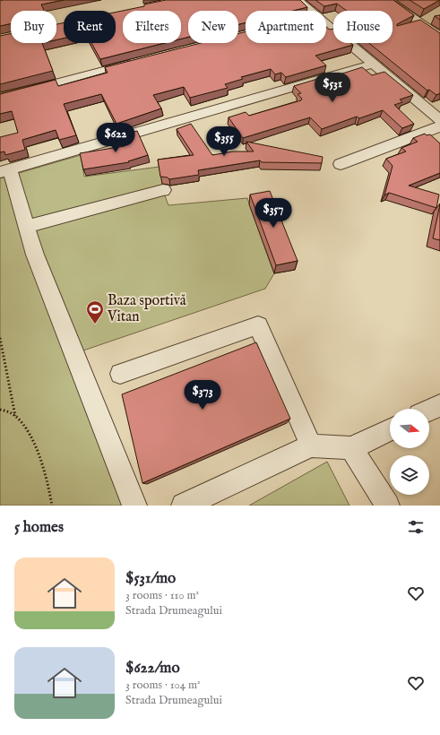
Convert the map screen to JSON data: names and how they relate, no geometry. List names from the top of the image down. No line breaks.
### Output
{"places":{"sports":["Baza sportivă Vitan"]},"north":"right","page":{"chip":["Buy","Rent","Filters","New","Apartment","House"],"price":["$531","$622","$355","$357","$373"],"heading":"5 homes","list":[{"name":"$531/mo","note":"3 rooms · 110 m² · Strada Drumeagului"},{"name":"$622/mo","note":"3 rooms · 104 m² · Strada Drumeagului"}]}}
